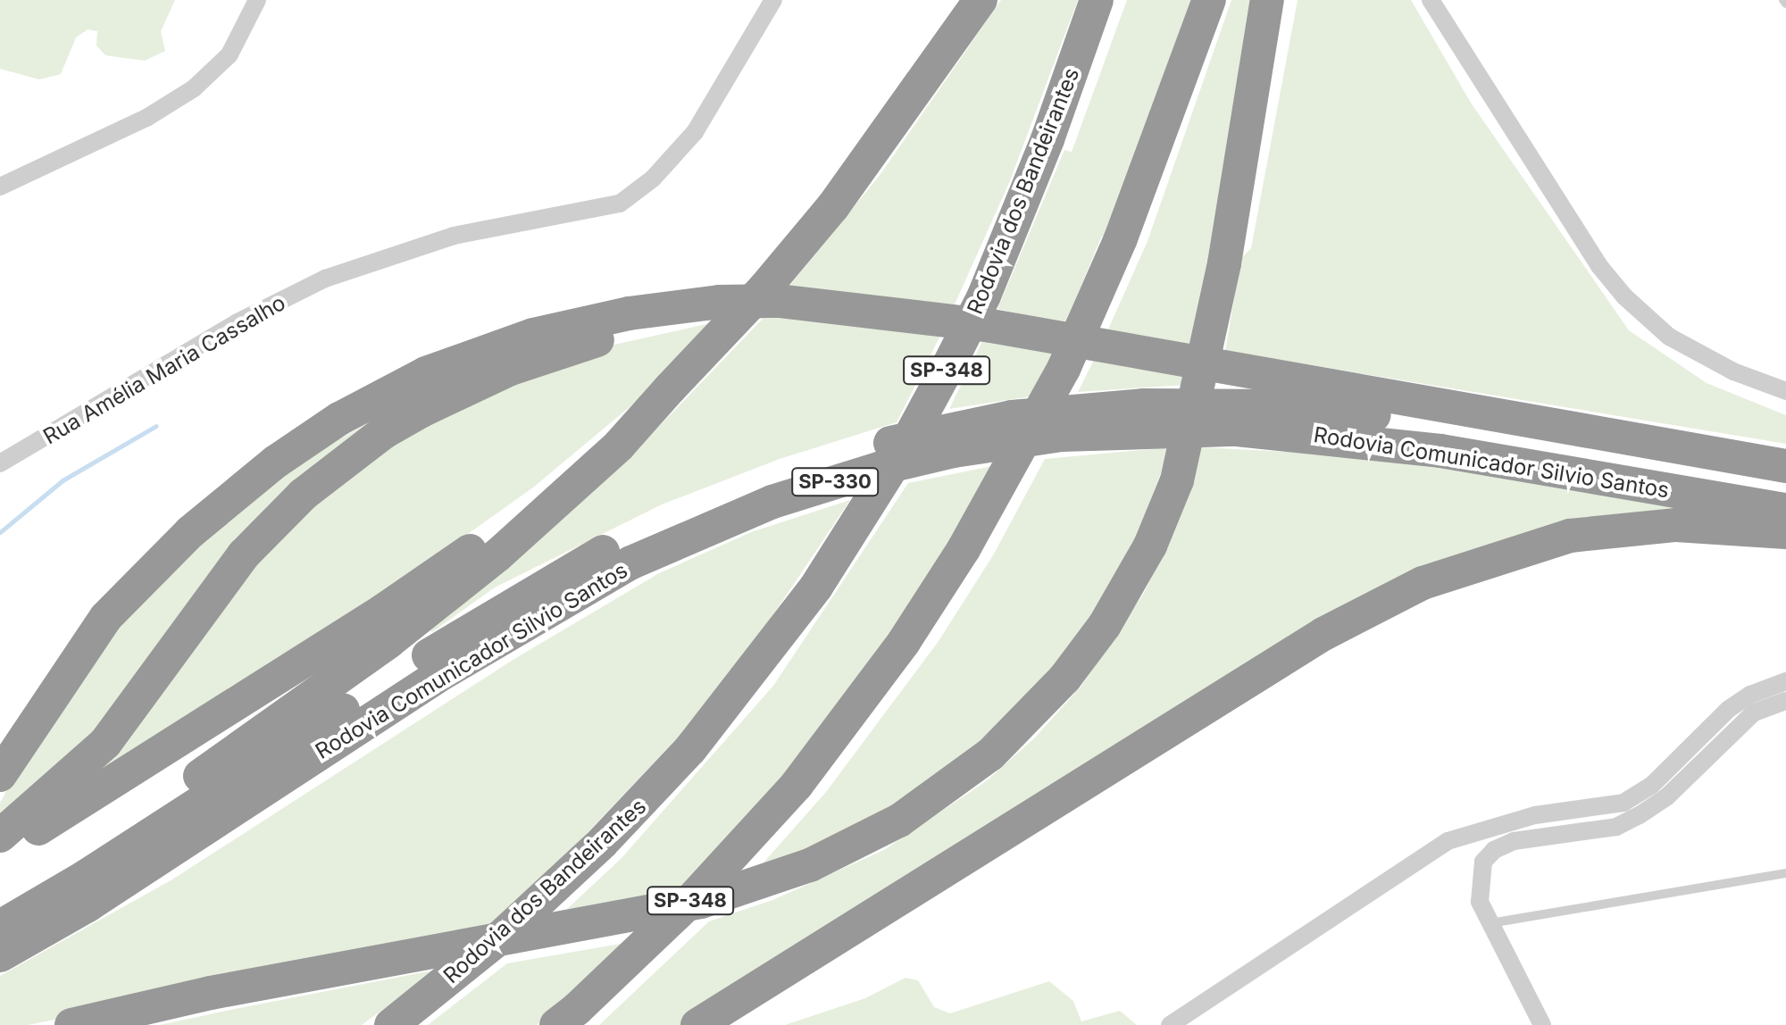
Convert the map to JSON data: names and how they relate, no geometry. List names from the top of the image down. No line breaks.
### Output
{"streets":{"highway":["Rodovia dos Bandeirantes","SP-348","Rodovia Comunicador Silvio Santos","SP-330"],"street":["Rua Amélia Maria Cassalho"]}}
